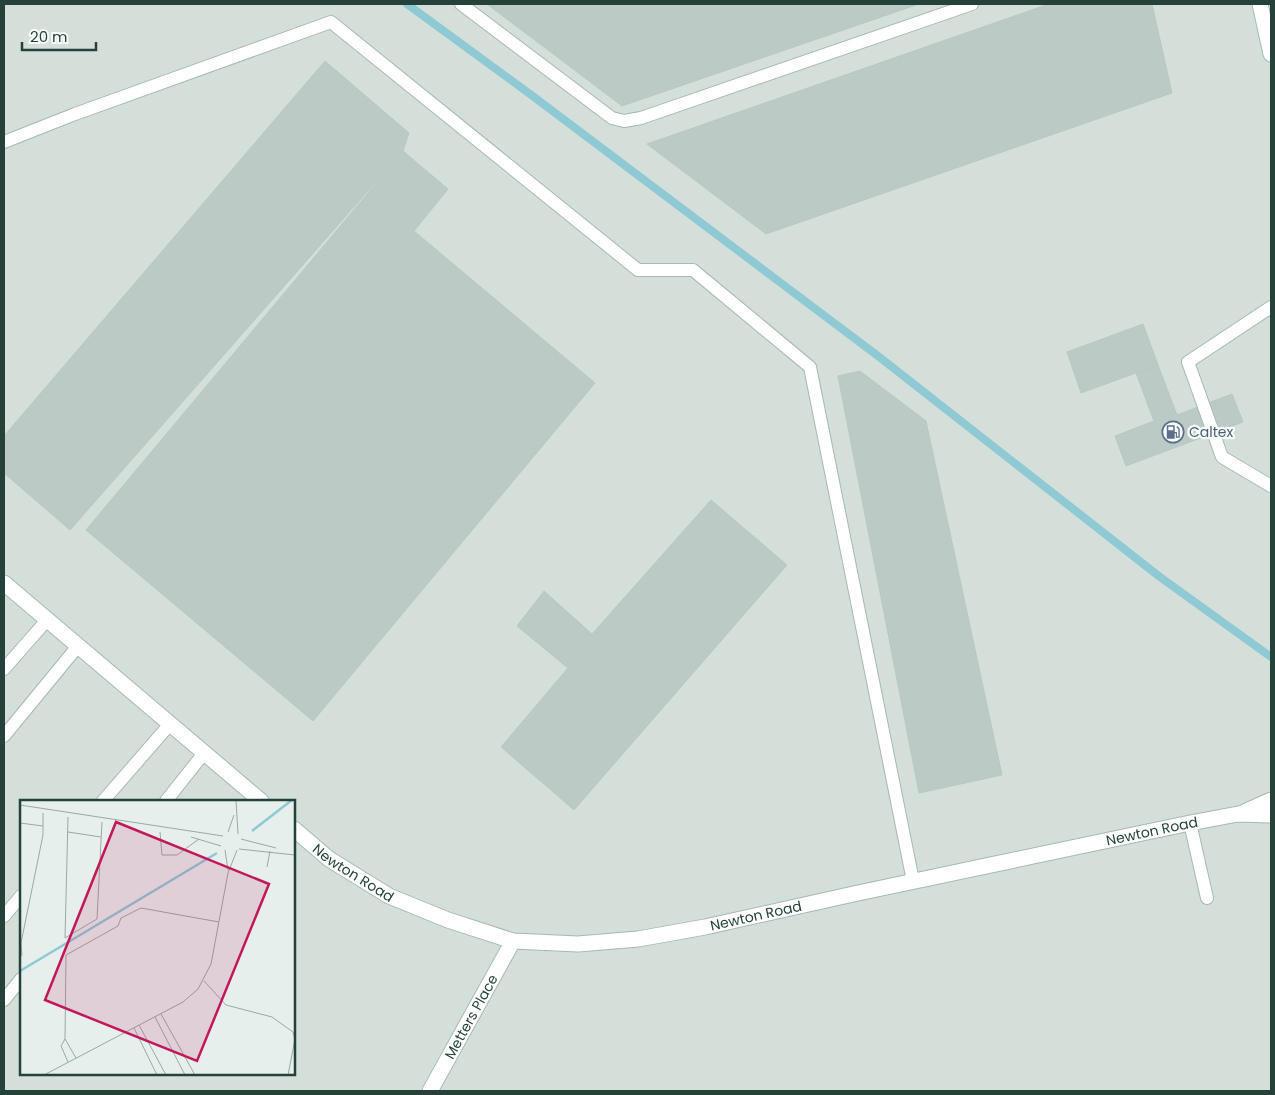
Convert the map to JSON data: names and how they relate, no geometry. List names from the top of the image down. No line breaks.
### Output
{"streets":{"street":["Newton Road","Metters Place"]},"crossings":[["Newton Road","Metters Place"]],"places":{"fuel station":["Caltex"]},"scale_bar":"20 m"}
